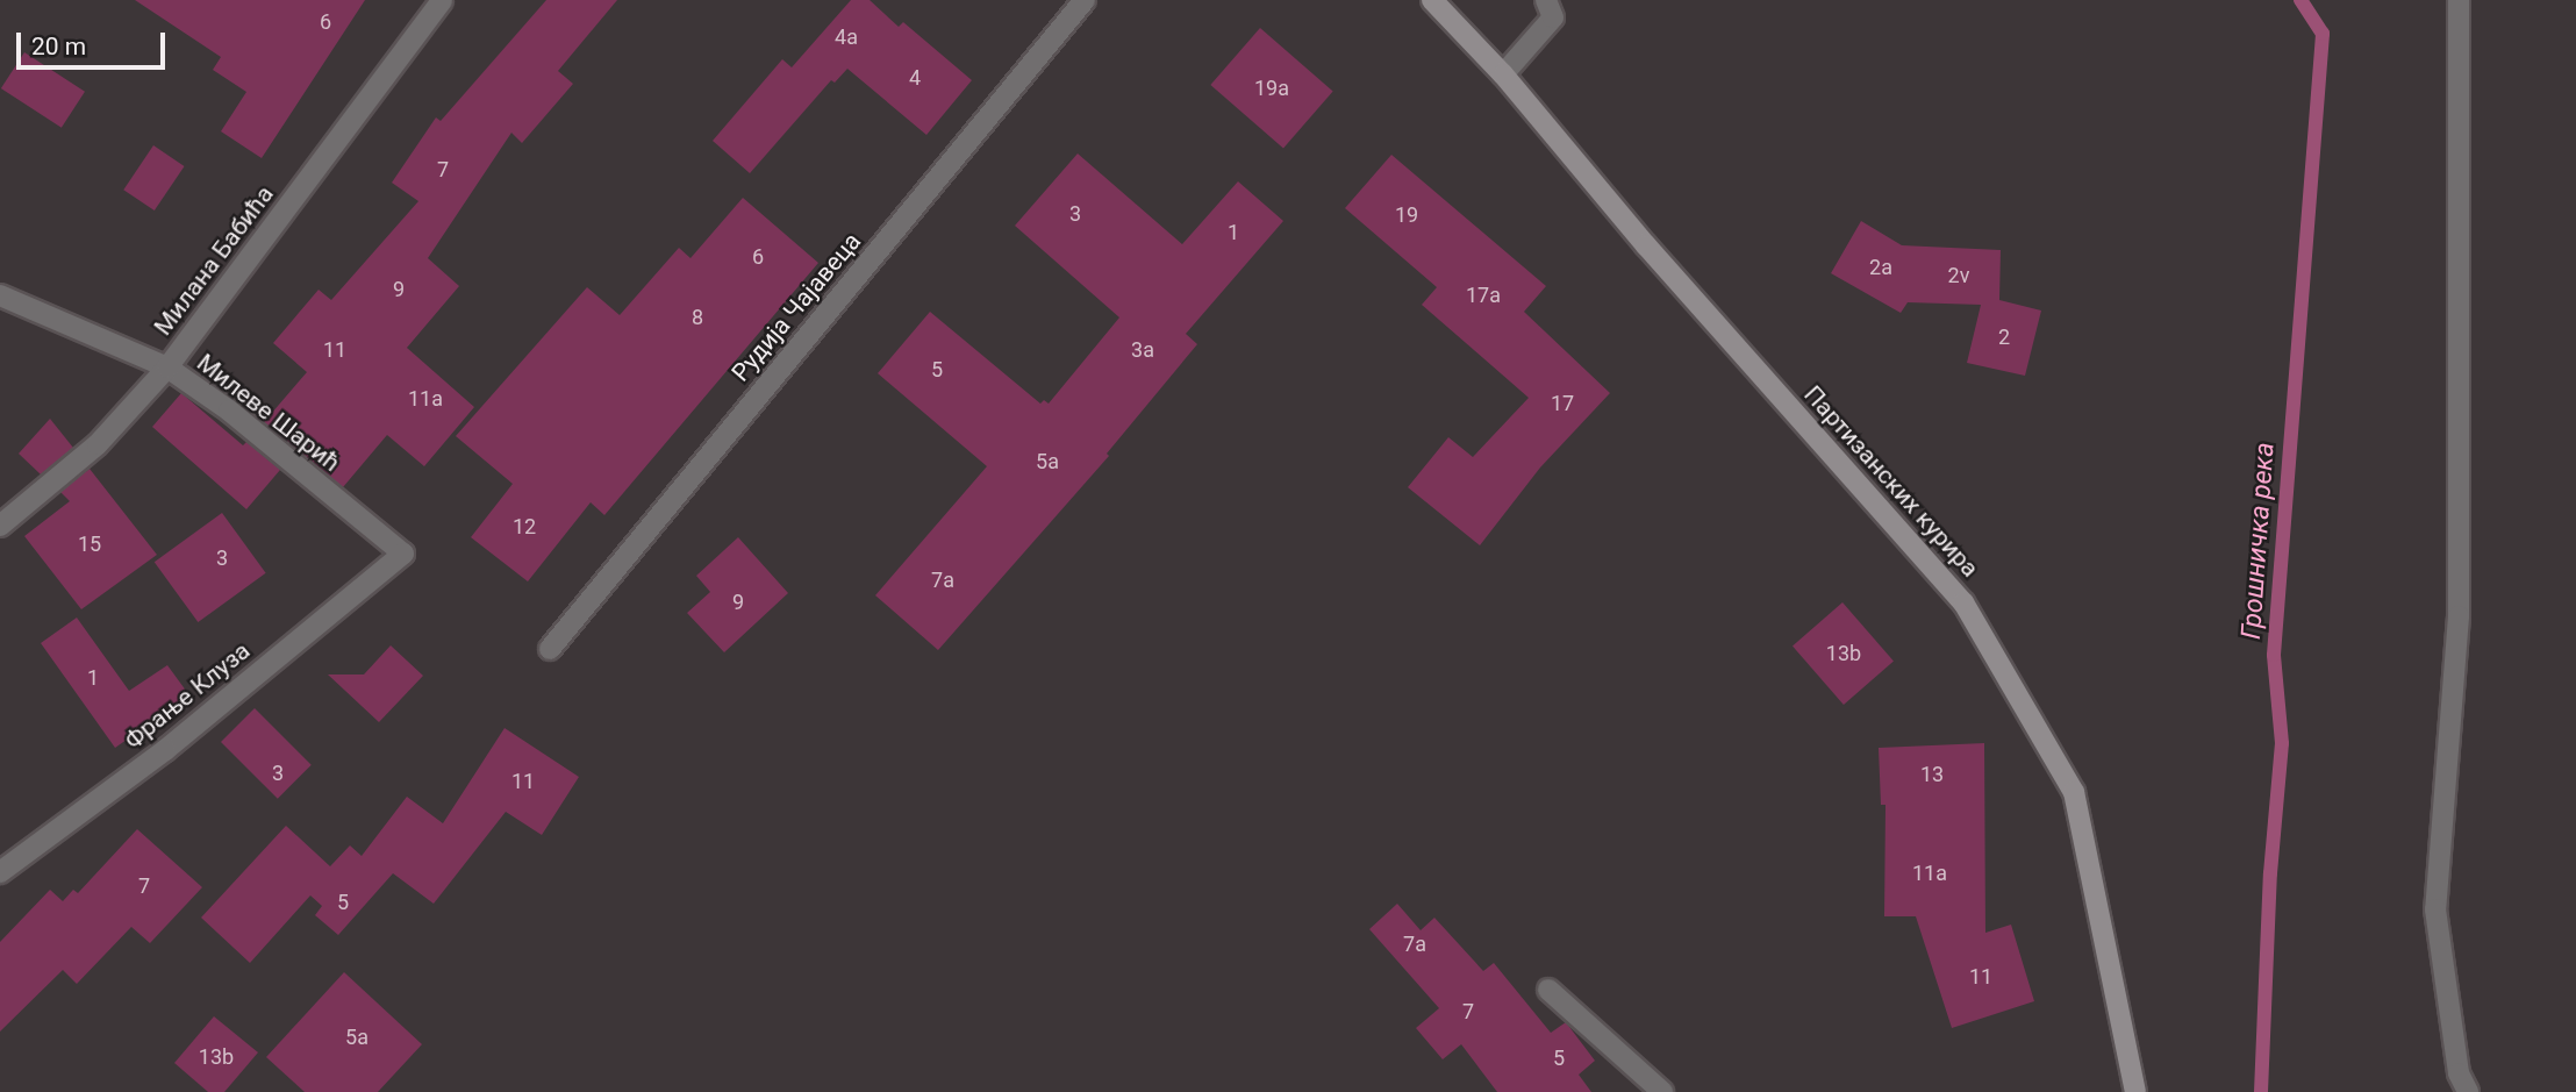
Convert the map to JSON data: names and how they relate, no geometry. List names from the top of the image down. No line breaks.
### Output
{"streets":{"street":["Милана Бабића","Рудија Чајавеца","Милеве Шарић","Партизанских курира","Фрање Клуза"]},"crossings":[["Милана Бабића","Милеве Шарић"],["Милеве Шарић","Фрање Клуза"]],"water":["Грошничка река"],"house_numbers":["6","4a","4","19a","7","3","19","1","6","2a","2v","9","17a","8","2","11","3a","5","11a","17","5a","12","15","3","7a","9","13b","1","3","13","11","11a","7","5","7a","11","7","5a","13b","5"],"scale_bar":"20 m"}
